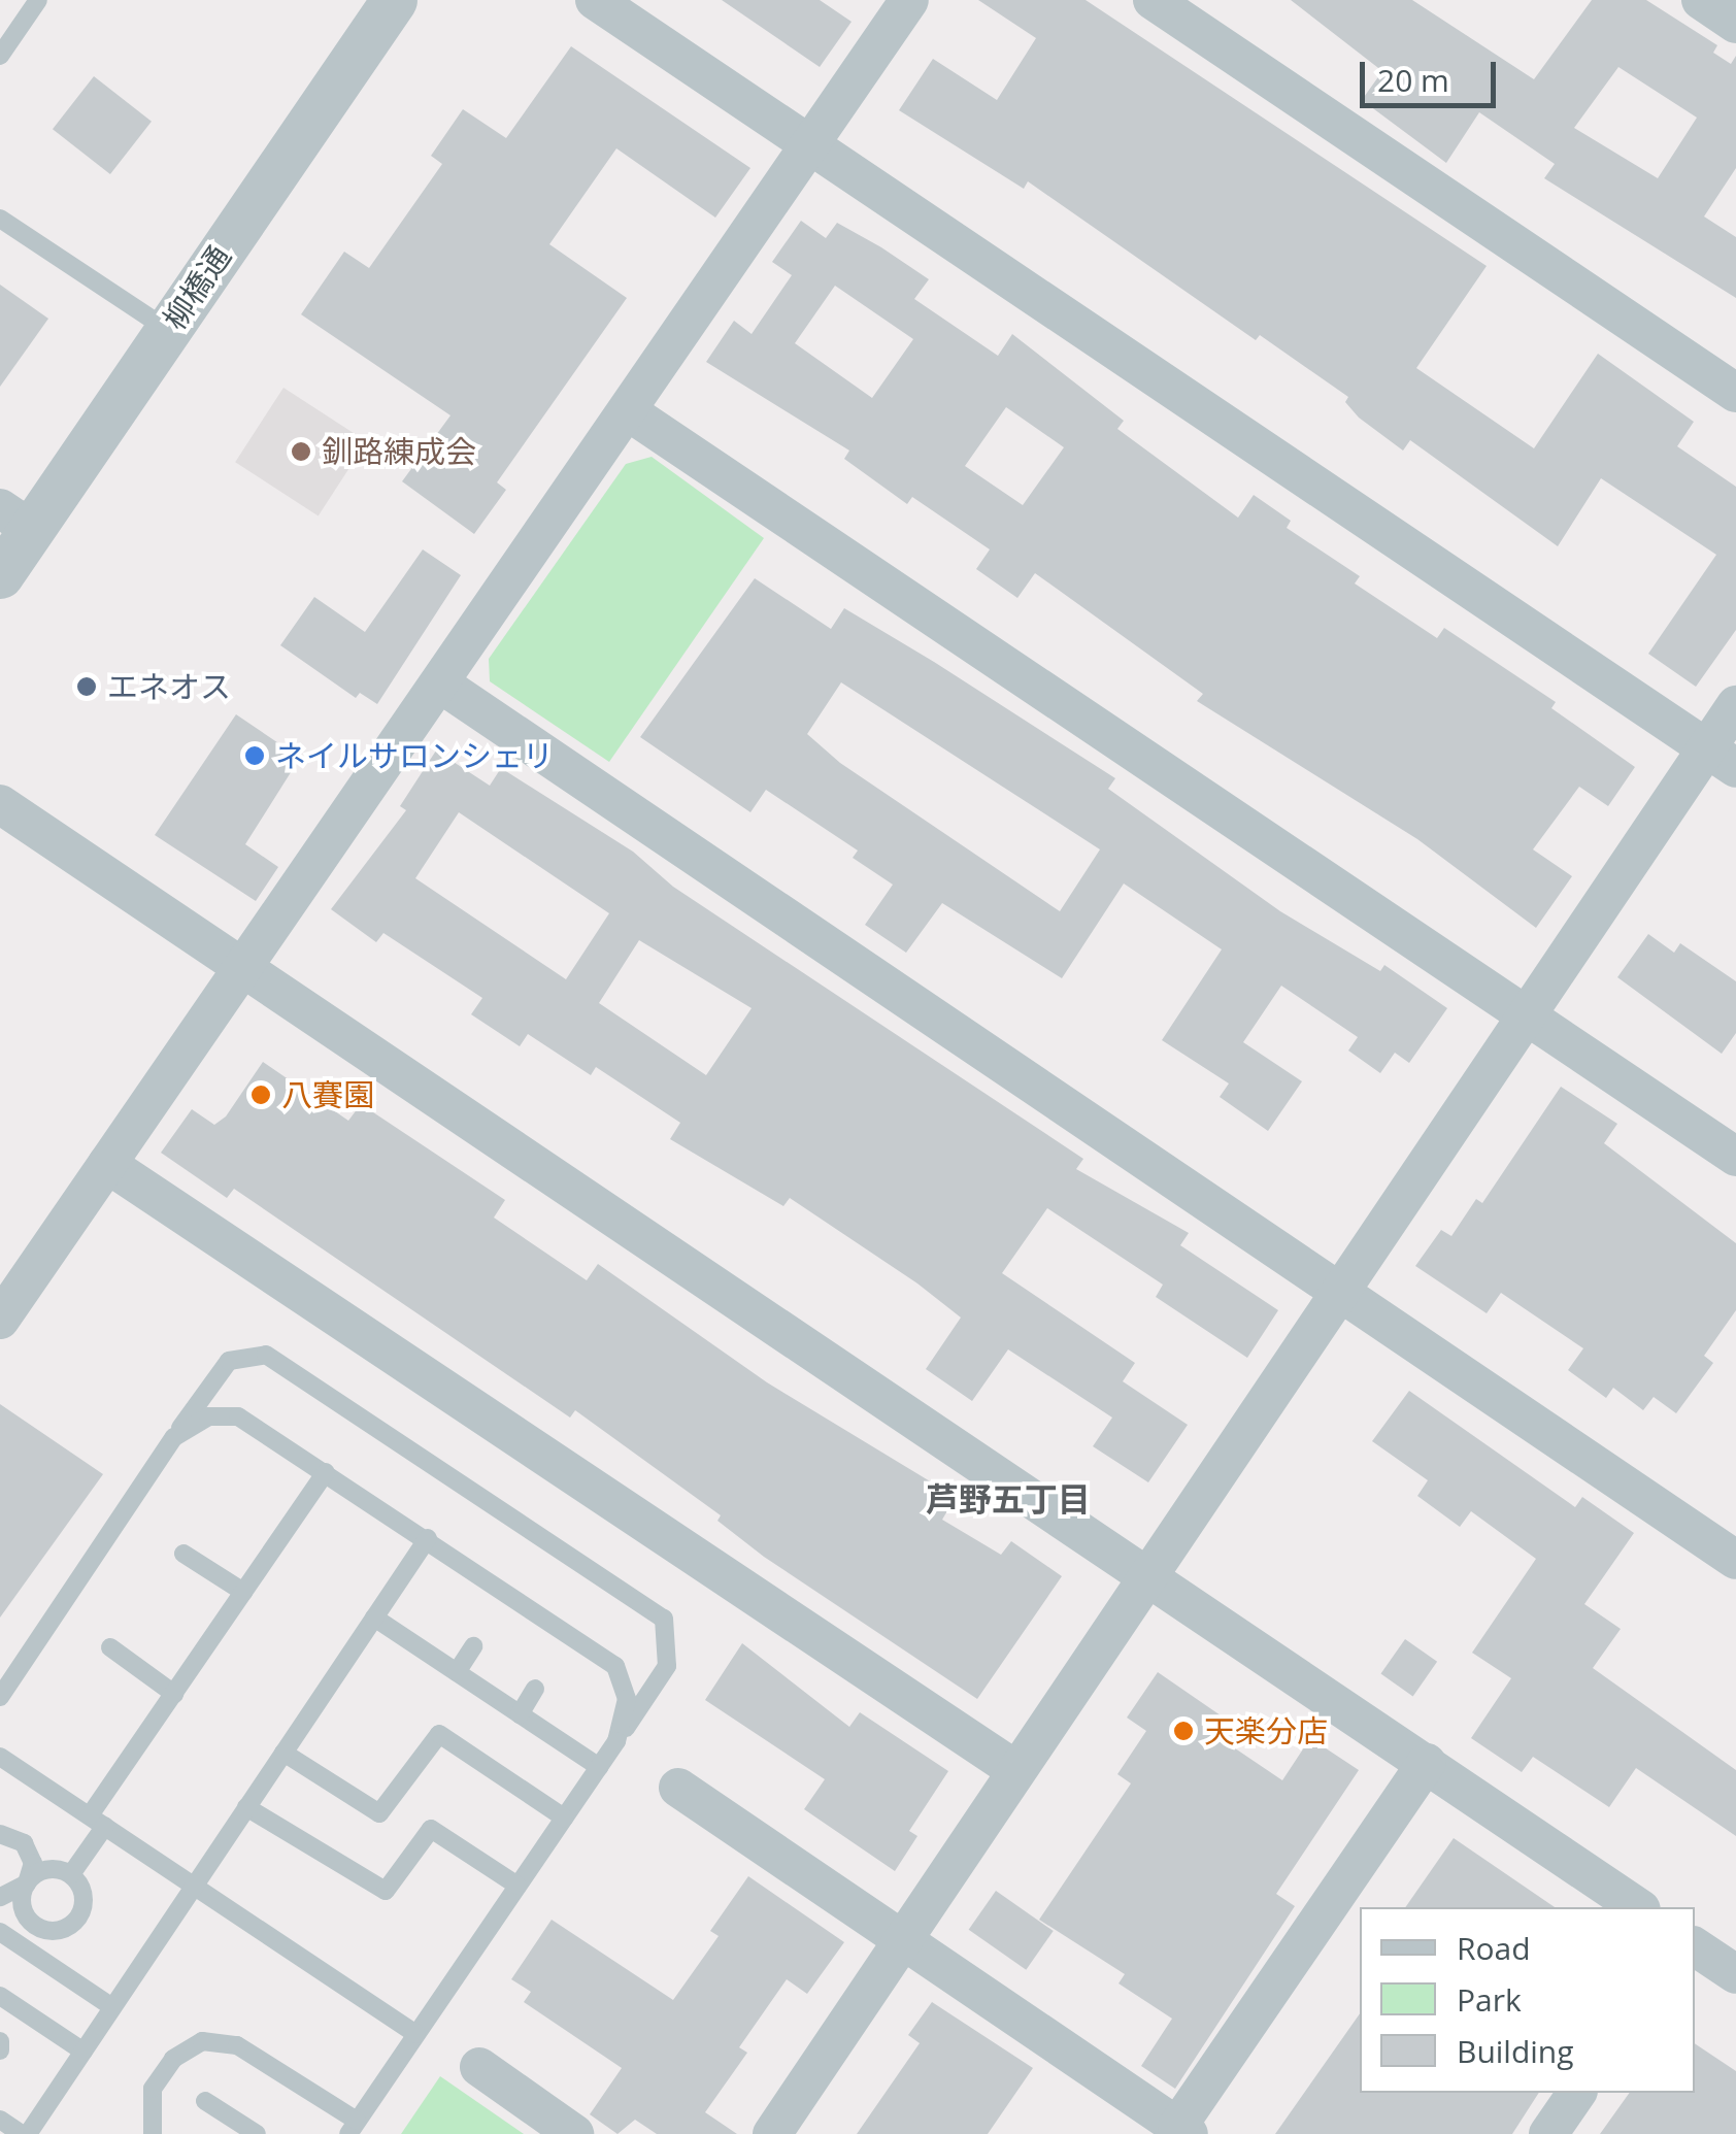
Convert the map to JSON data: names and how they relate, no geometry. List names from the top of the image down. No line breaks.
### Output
{"streets":{"street":["柳橋通"]},"districts":["芦野五丁目"],"places":["釧路練成会","エネオス","ネイルサロンシェリ","八賽園","天楽分店"],"legend":["Road","Park","Building"],"scale_bar":"20 m"}
